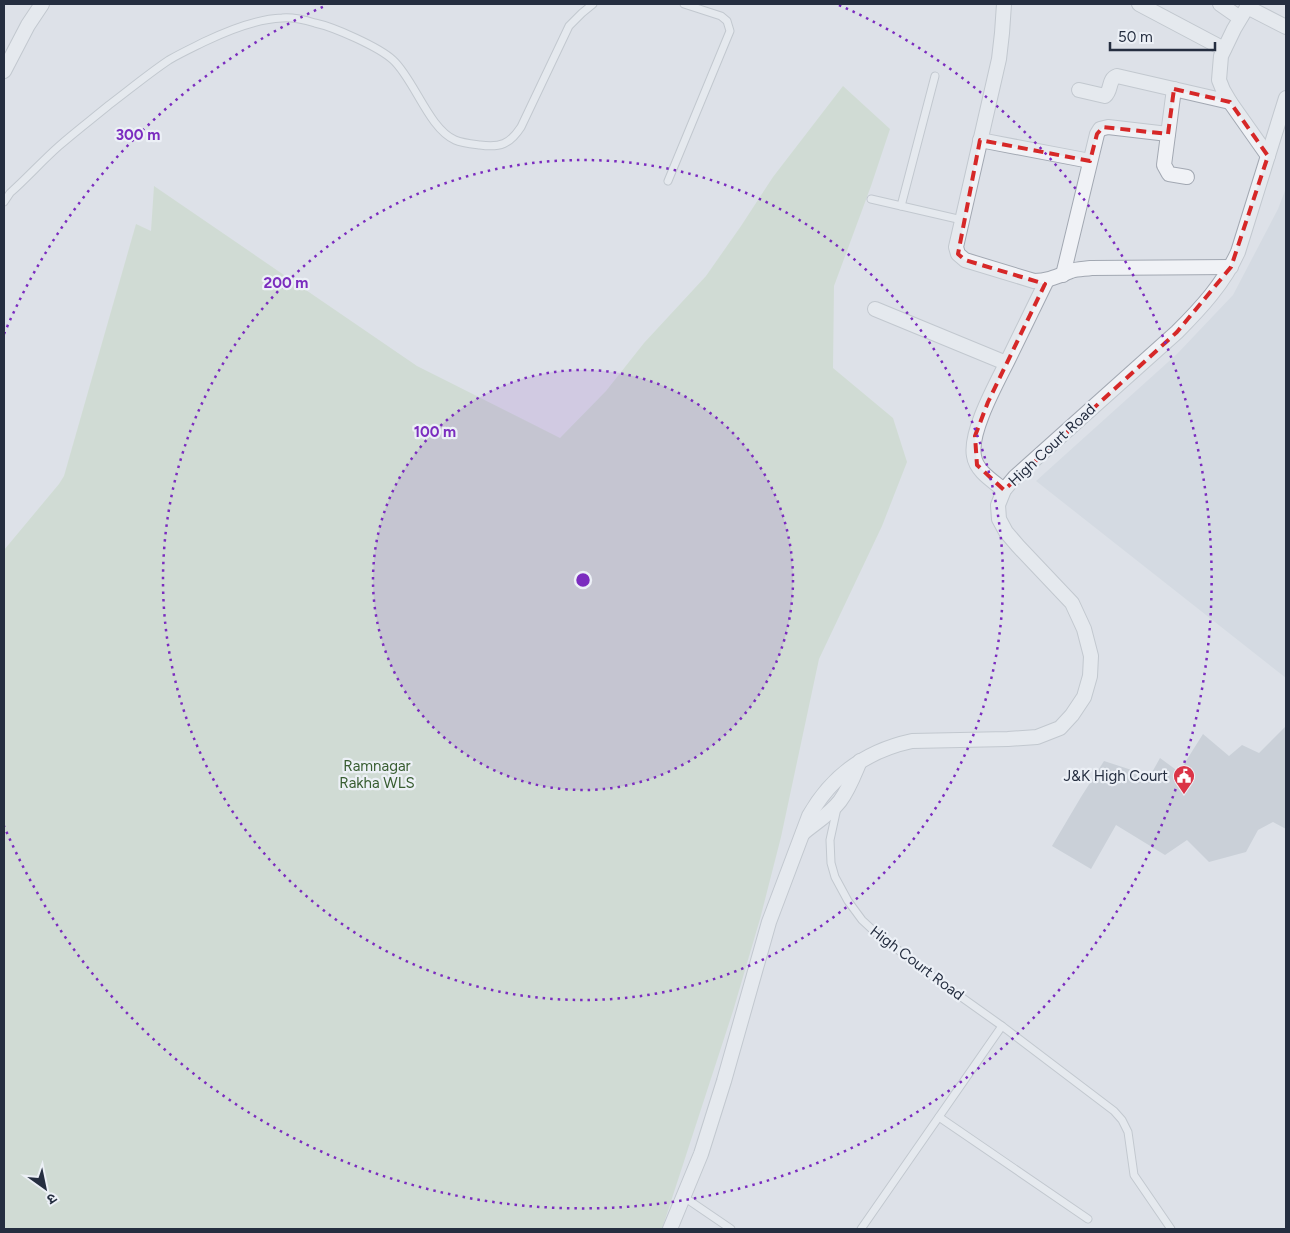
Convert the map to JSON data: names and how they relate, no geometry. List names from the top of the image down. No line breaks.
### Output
{"streets":{"street":["High Court Road"]},"parks":["Ramnagar Rakha WLS"],"places":{"public building":["J&K High Court"]},"scale_bar":"50 m","north":"bottom right","rings":["300 m","200 m","100 m"]}
